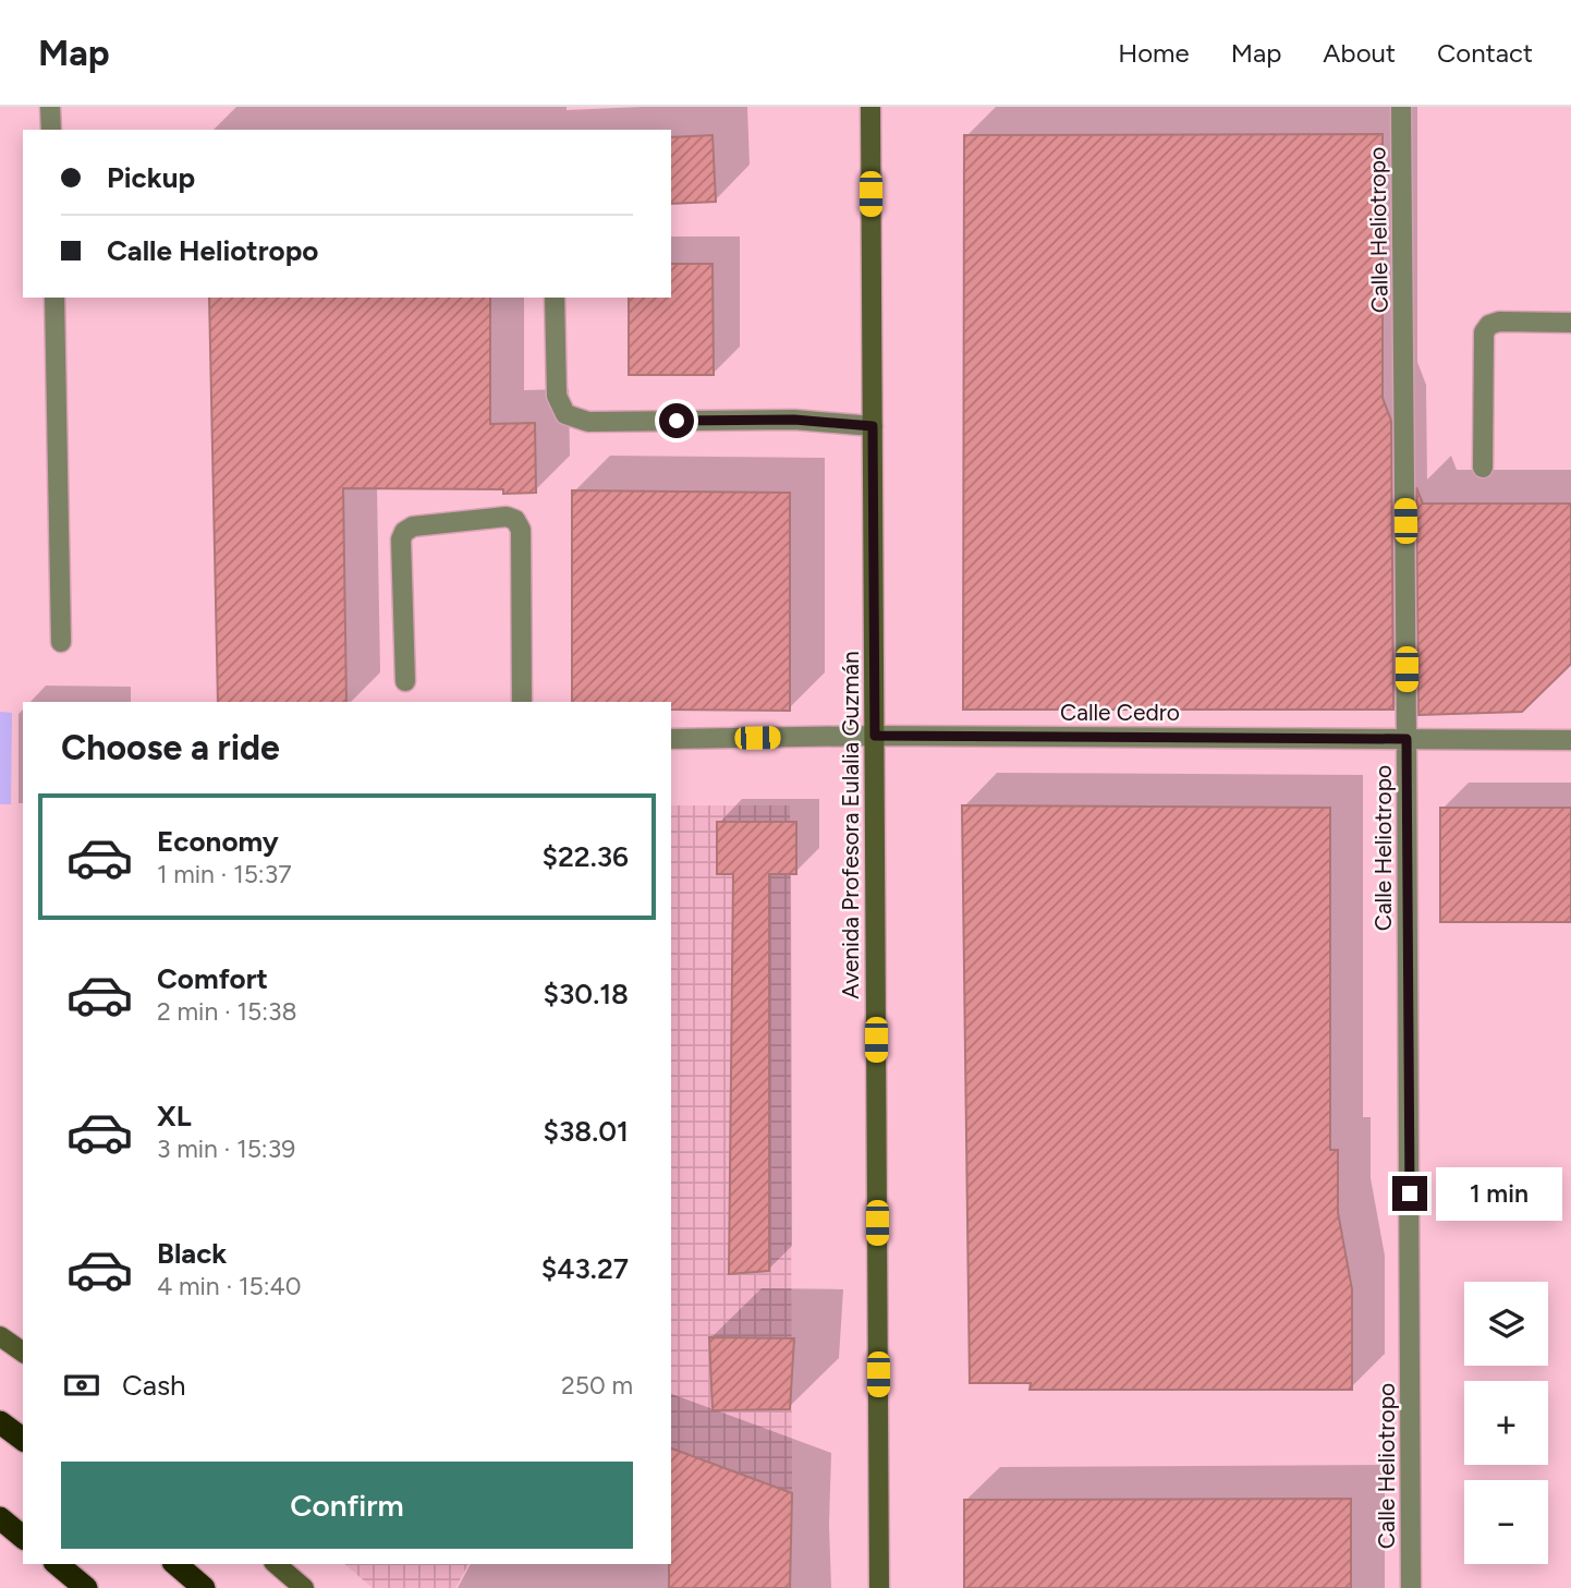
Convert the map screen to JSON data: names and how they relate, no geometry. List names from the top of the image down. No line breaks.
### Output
{"streets":{"main road":["Avenida Profesora Eulalia Guzmán"],"street":["Calle Heliotropo","Calle Cedro"]},"crossings":[["Calle Heliotropo","Calle Cedro"],["Calle Cedro","Avenida Profesora Eulalia Guzmán"]],"page":{"header":"Map","nav":["Home","Map","About","Contact"],"banner":["Pickup","Calle Heliotropo"],"heading":"Choose a ride","list":[{"name":"Economy","note":"1 min · 15:37","value":"$22.36"},{"name":"Comfort","note":"2 min · 15:38","value":"$30.18"},{"name":"XL","note":"3 min · 15:39","value":"$38.01"},{"name":"Black","note":"4 min · 15:40","value":"$43.27"}],"bubble":"1 min","map_buttons":["+","−"],"pay":["Cash","250 m"],"buttons":"Confirm"}}
